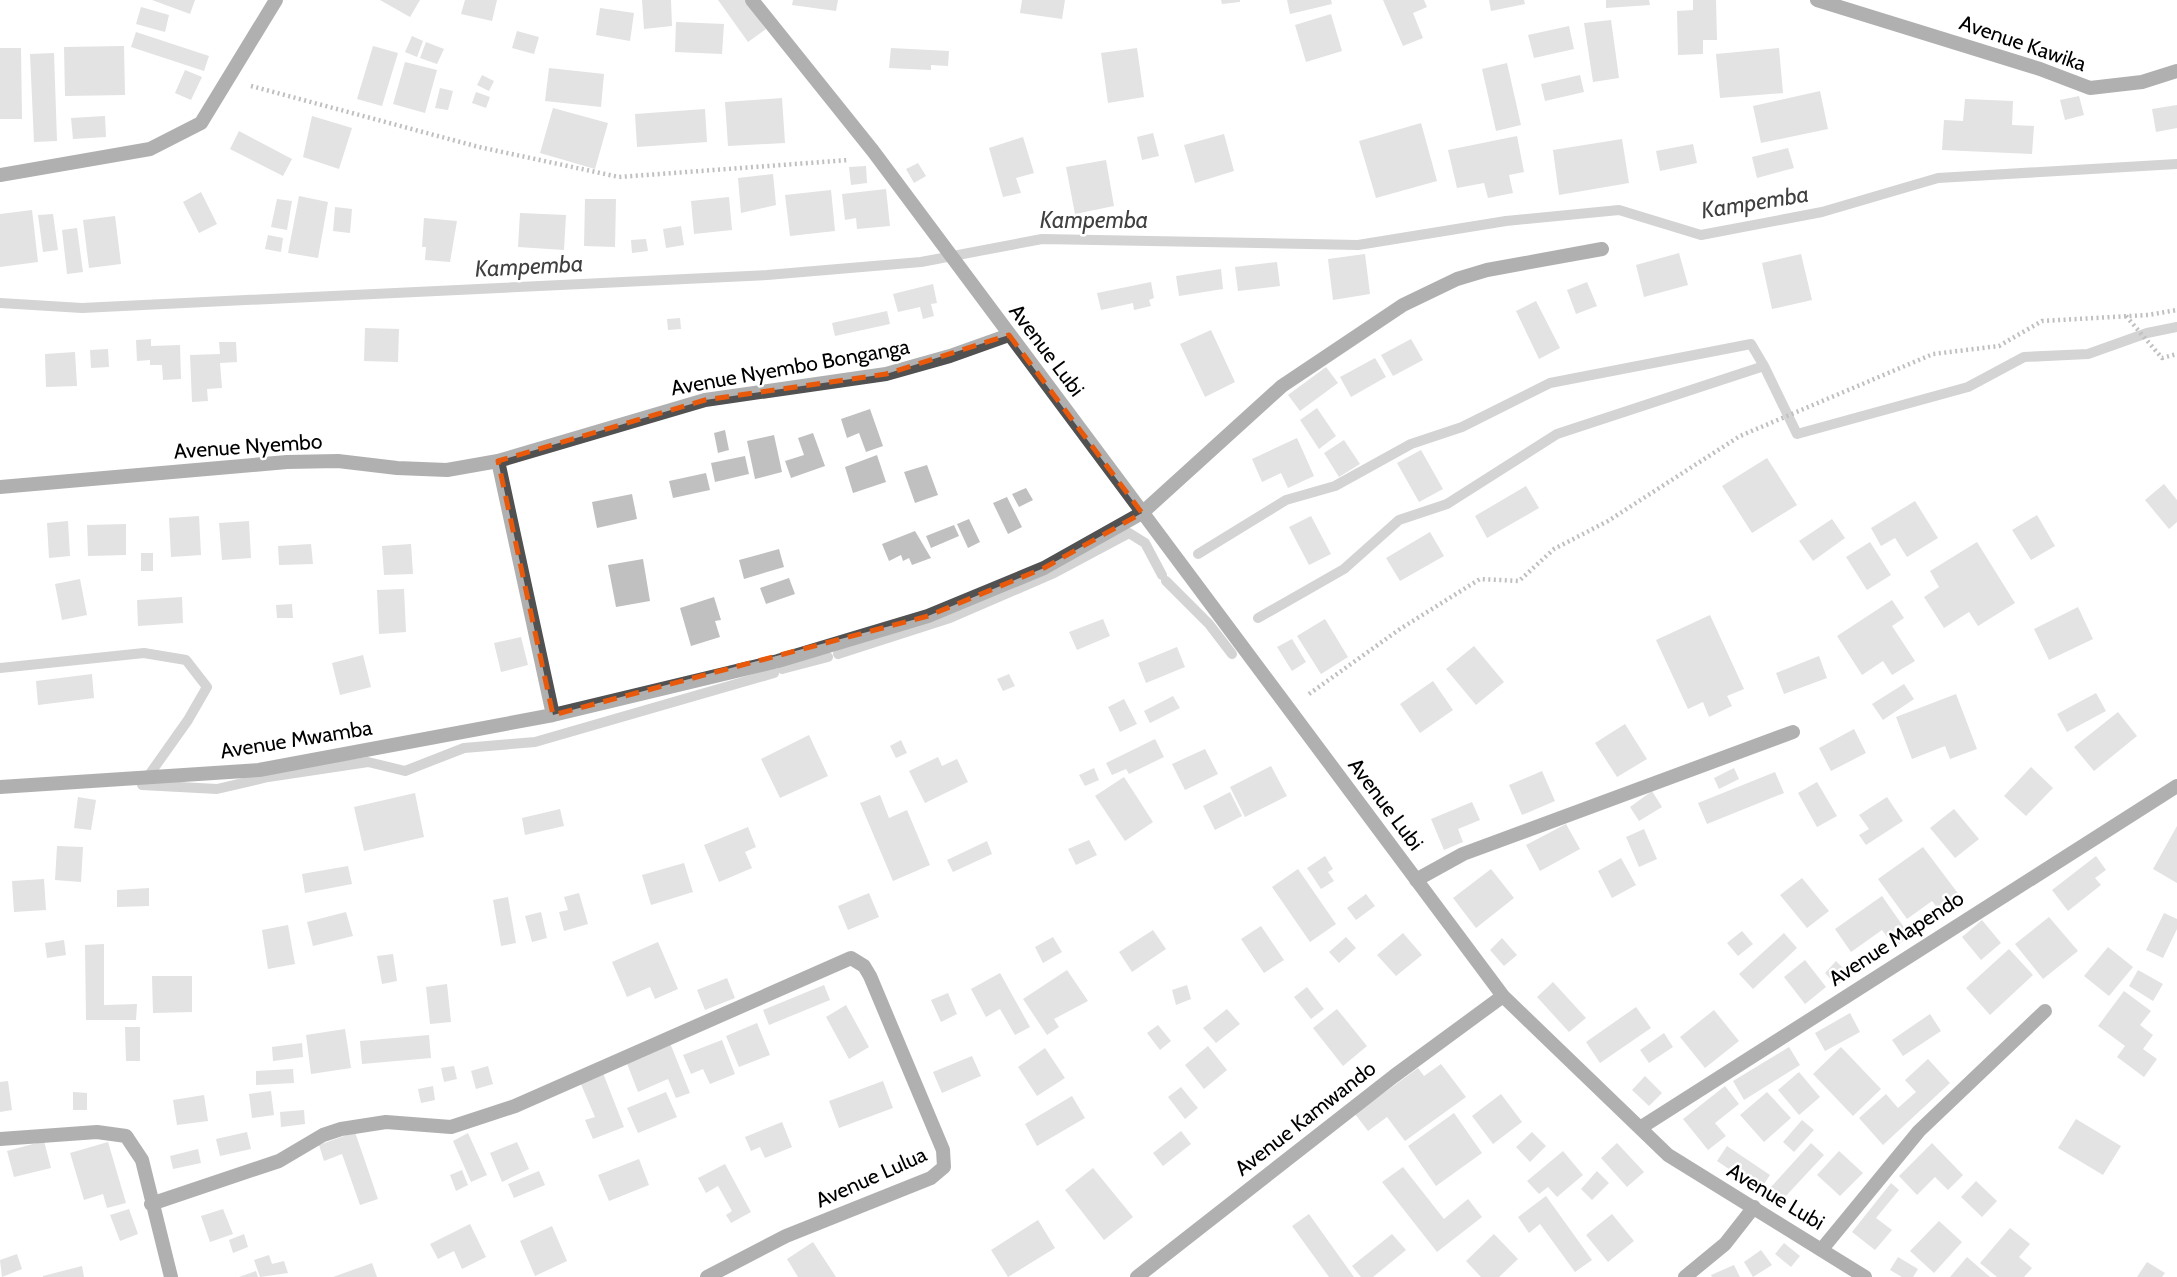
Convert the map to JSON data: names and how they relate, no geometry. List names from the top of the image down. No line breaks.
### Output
{"streets":{"street":["Avenue Kawika","Avenue Lubi","Avenue Nyembo Bonganga","Avenue Nyembo","Avenue Mwamba","Avenue Mapendo","Avenue Kamwando","Avenue Lulua"]},"crossings":[["Avenue Lubi","Avenue Nyembo Bonganga"],["Avenue Lubi","Avenue Mwamba"],["Avenue Lubi","Avenue Mapendo"],["Avenue Lubi","Avenue Kamwando"],["Avenue Nyembo Bonganga","Avenue Nyembo"]],"water":["Kampemba"]}
